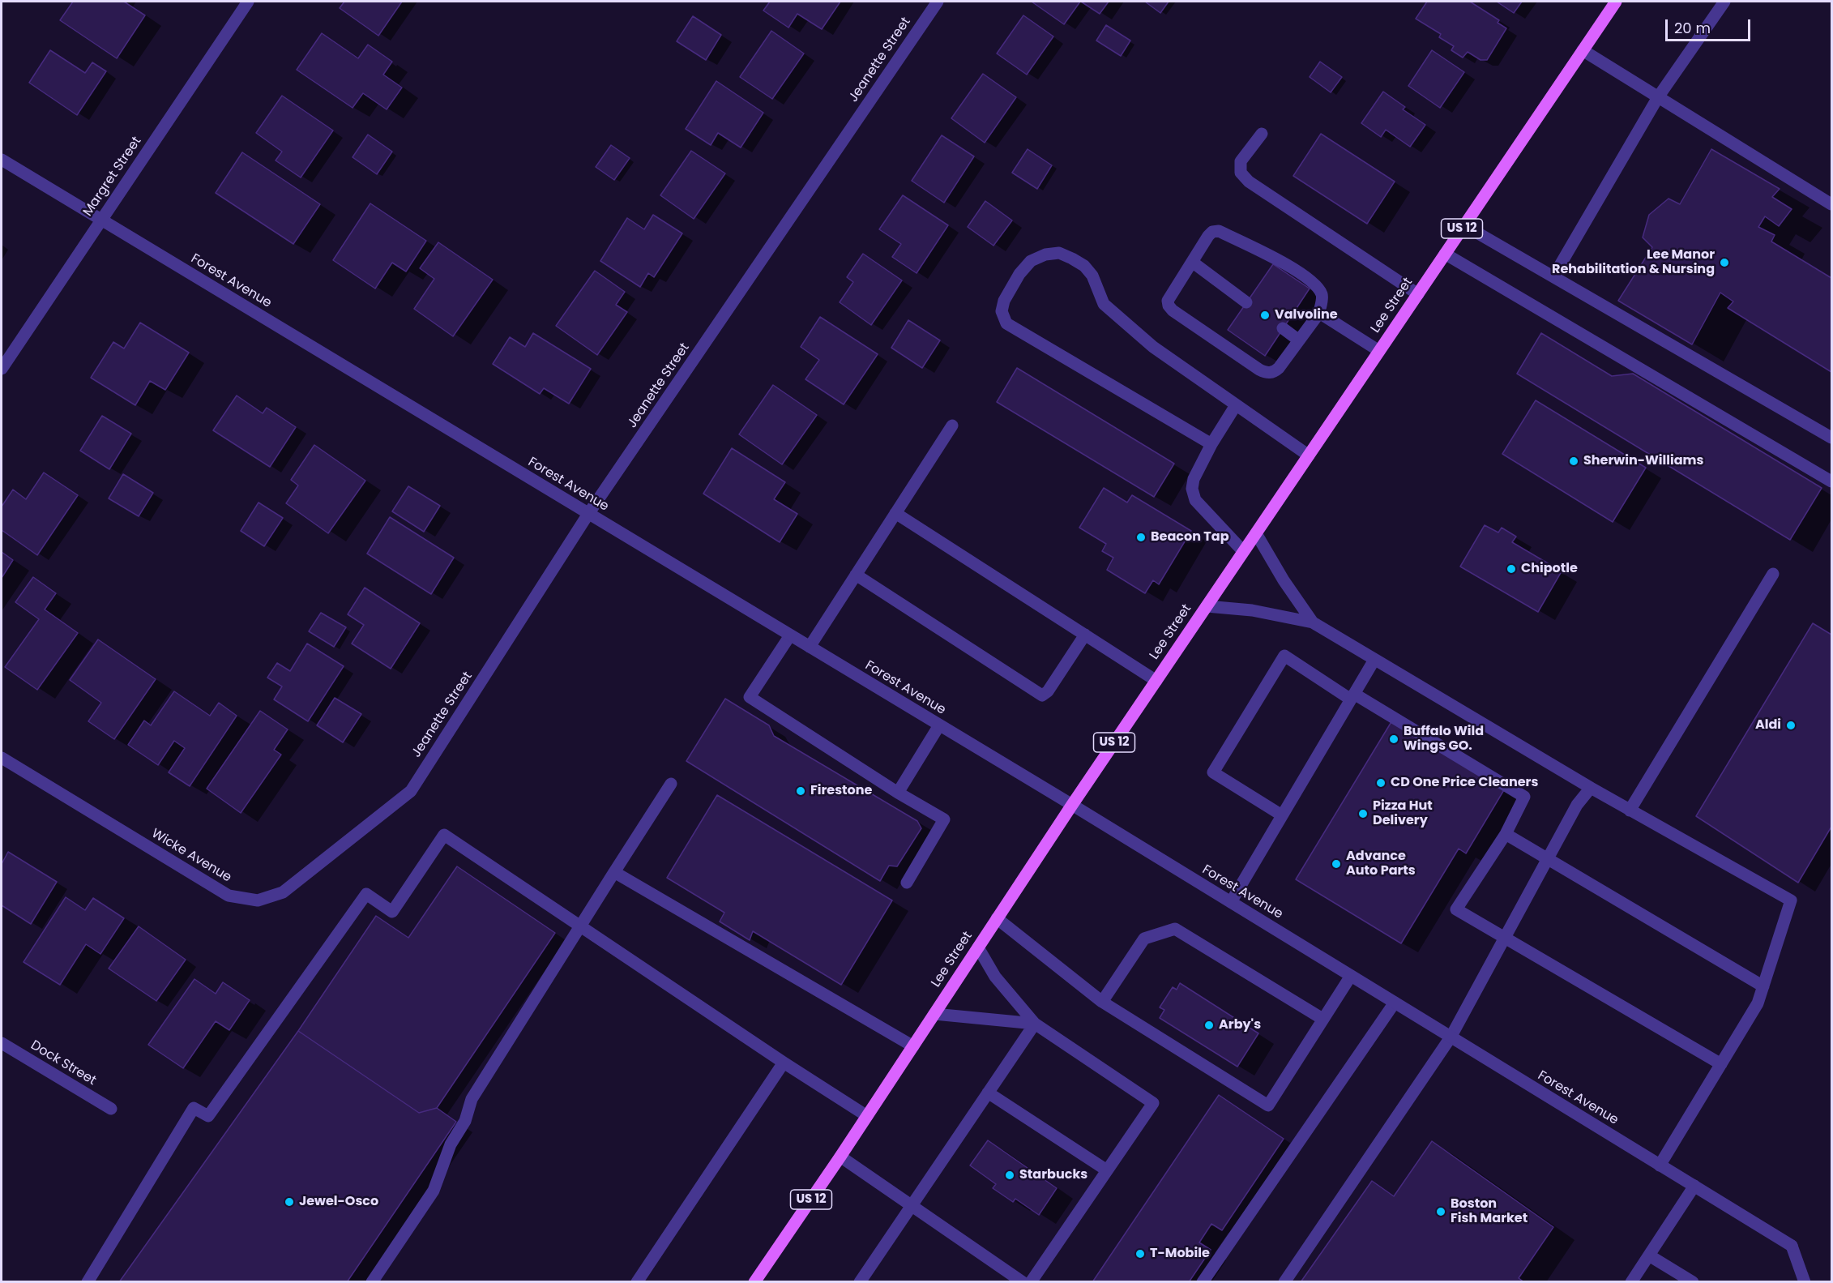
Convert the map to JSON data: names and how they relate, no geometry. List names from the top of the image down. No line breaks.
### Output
{"streets":{"main road":["US 12","Lee Street"],"street":["Jeanette Street","Margret Street","Forest Avenue","Wicke Avenue","Dock Street"]},"crossings":[["Jeanette Street","Forest Avenue"],["Jeanette Street","Wicke Avenue"],["Margret Street","Forest Avenue"],["Forest Avenue","Lee Street"]],"places":["Lee Manor Rehabilitation & Nursing","Valvoline","Sherwin-Williams","Beacon Tap","Chipotle","Aldi","Buffalo Wild Wings GO.","CD One Price Cleaners","Firestone","Pizza Hut Delivery","Advance Auto Parts","Arby's","Starbucks","Jewel-Osco","Boston Fish Market","T-Mobile"],"scale_bar":"20 m"}
